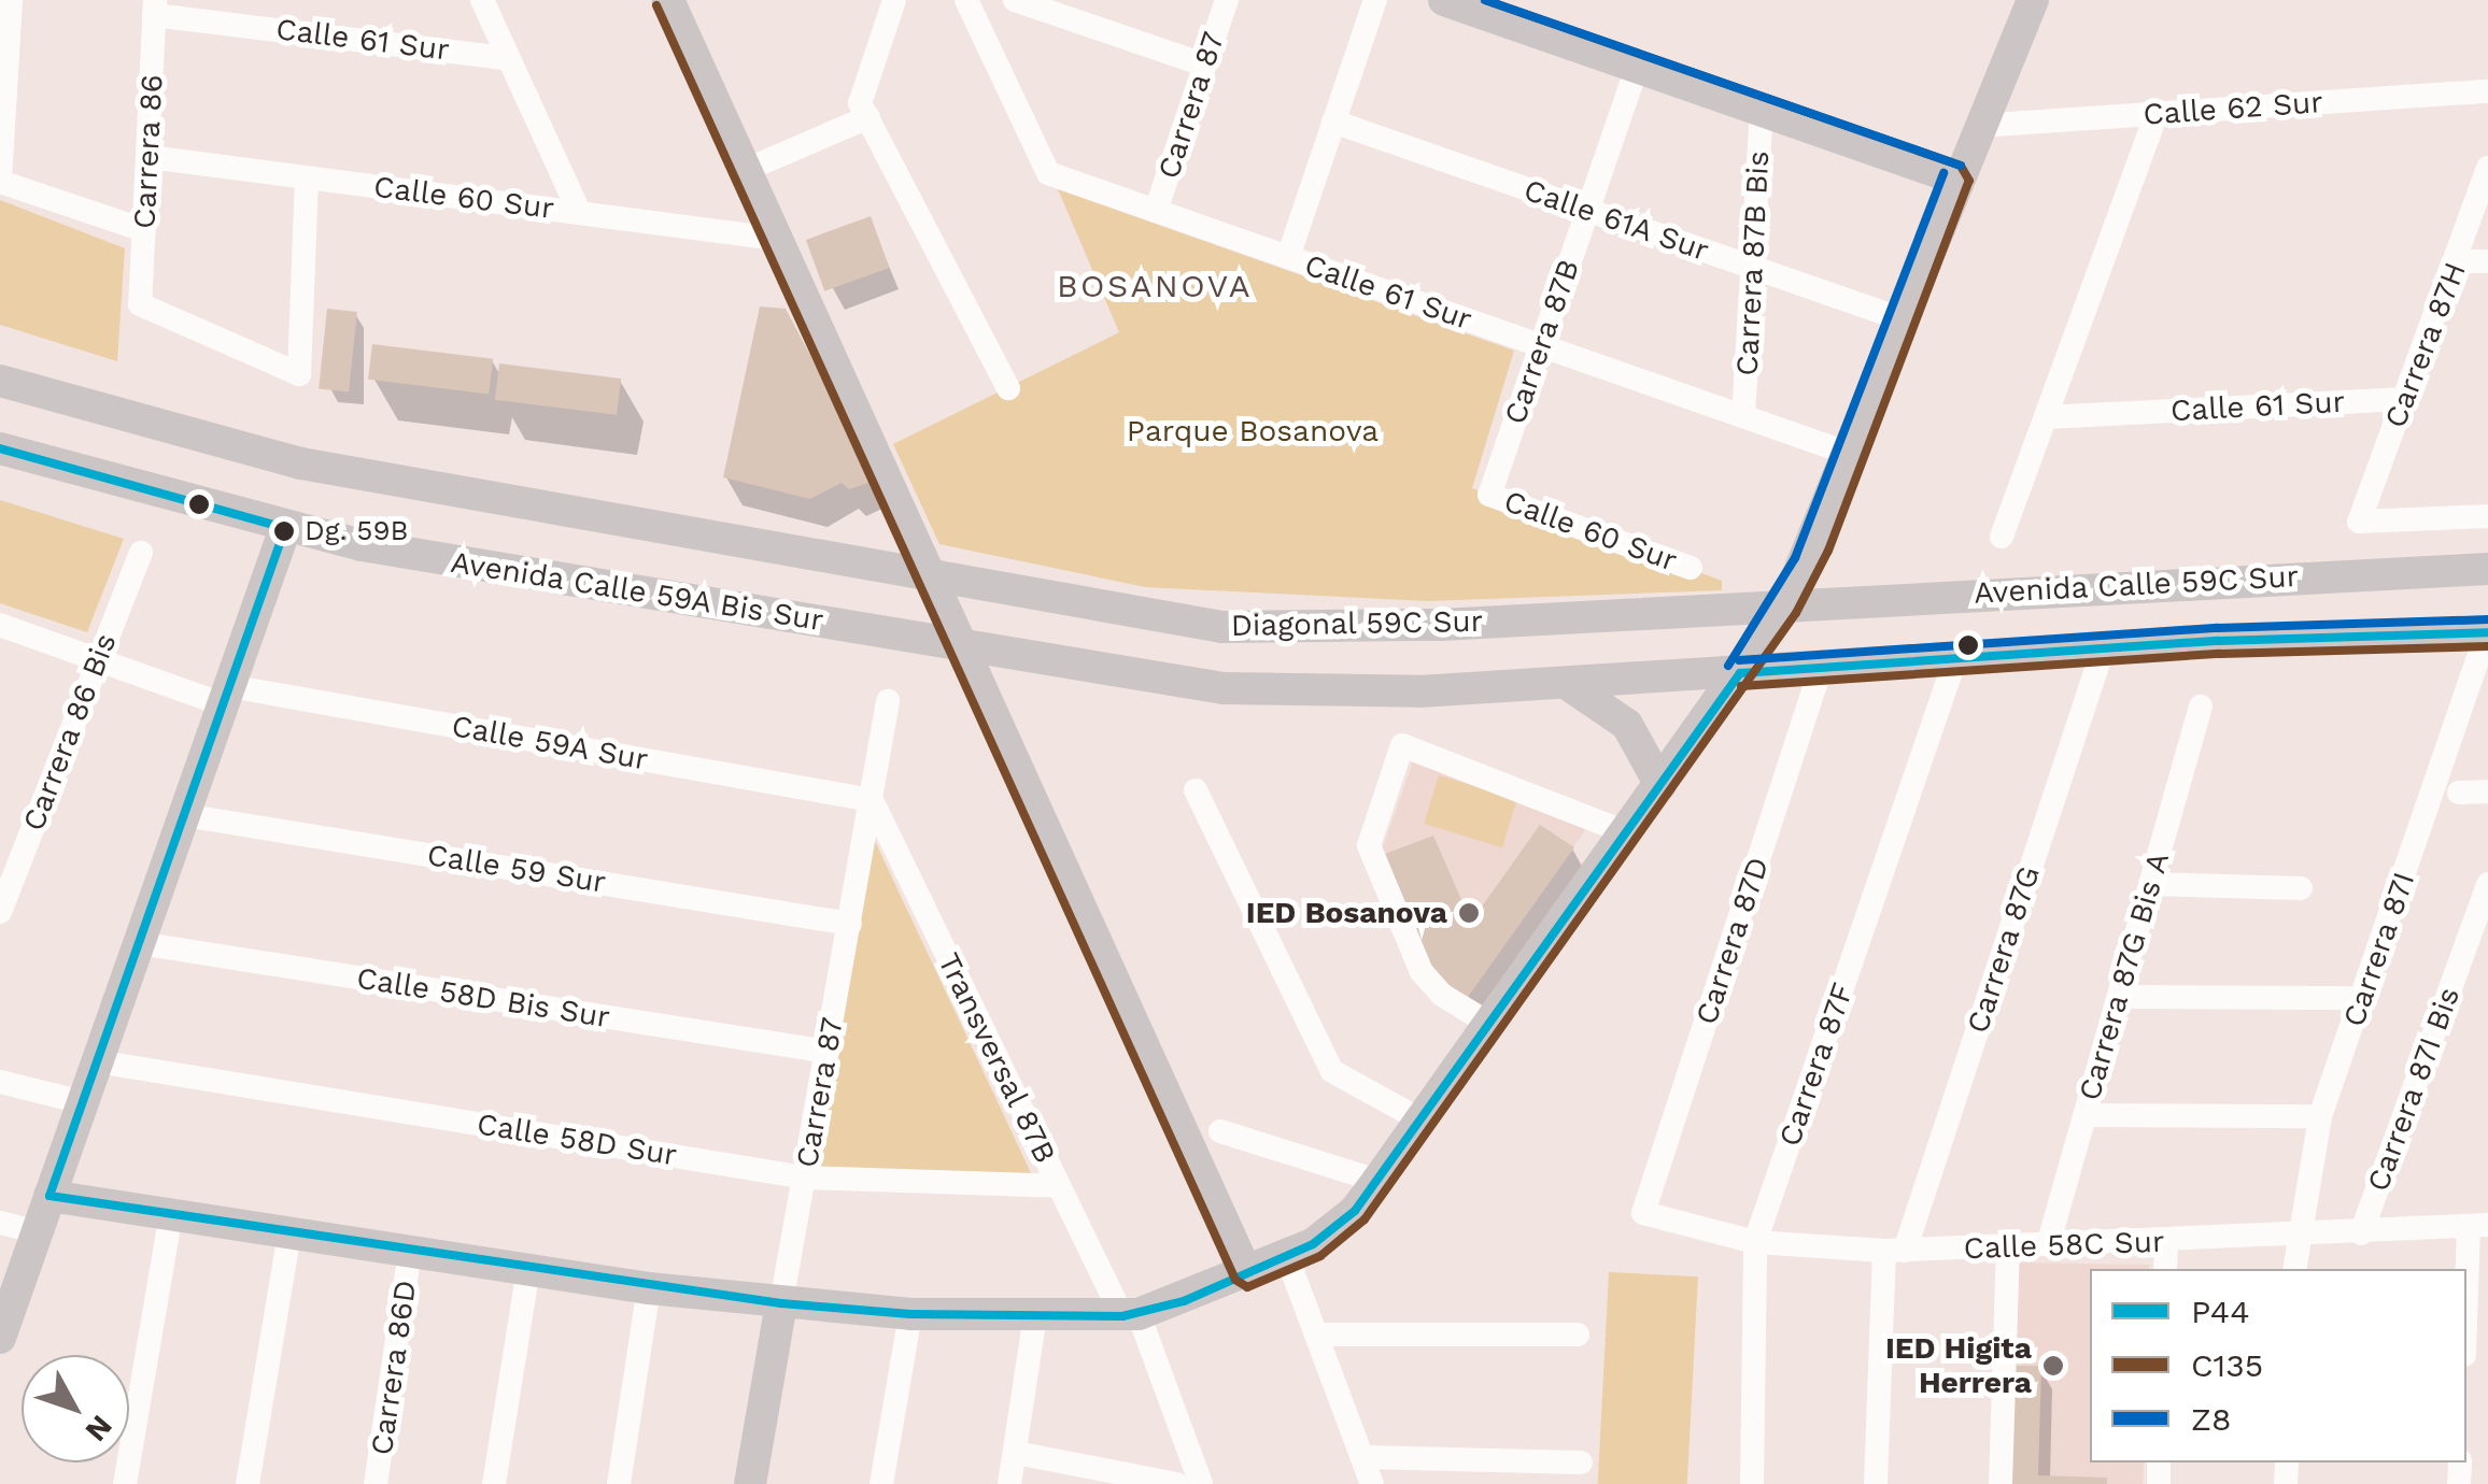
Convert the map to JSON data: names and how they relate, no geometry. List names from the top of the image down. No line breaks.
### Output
{"streets":{"street":["Calle 61 Sur","Carrera 87","Calle 62 Sur","Carrera 86","Calle 60 Sur","Calle 61A Sur","Carrera 87B Bis","Carrera 87B","Carrera 87H","Avenida Calle 59C Sur","Avenida Calle 59A Bis Sur","Diagonal 59C Sur","Carrera 86 Bis","Calle 59A Sur","Calle 59 Sur","Carrera 87D","Carrera 87G","Carrera 87I","Carrera 87G Bis A","Calle 58D Bis Sur","Transversal 87B","Carrera 87F","Carrera 87I Bis","Calle 58D Sur","Calle 58C Sur","Carrera 86D"]},"crossings":[["Calle 61 Sur","Carrera 87"],["Calle 61 Sur","Carrera 86"],["Calle 61 Sur","Carrera 87B Bis"],["Calle 61 Sur","Carrera 87B"],["Calle 61 Sur","Carrera 87H"],["Carrera 87","Calle 59A Sur"],["Carrera 87","Calle 59 Sur"],["Carrera 87","Calle 58D Bis Sur"],["Carrera 87","Transversal 87B"],["Carrera 87","Calle 58D Sur"],["Carrera 86","Calle 60 Sur"],["Calle 60 Sur","Carrera 87B"],["Calle 61A Sur","Carrera 87B Bis"],["Calle 61A Sur","Carrera 87B"],["Avenida Calle 59C Sur","Diagonal 59C Sur"],["Avenida Calle 59C Sur","Carrera 87D"],["Avenida Calle 59C Sur","Carrera 87G"],["Avenida Calle 59C Sur","Carrera 87I"],["Avenida Calle 59C Sur","Carrera 87F"],["Avenida Calle 59A Bis Sur","Diagonal 59C Sur"],["Carrera 86 Bis","Calle 59A Sur"],["Calle 59A Sur","Transversal 87B"],["Carrera 87D","Calle 58C Sur"],["Carrera 87G","Calle 58C Sur"],["Carrera 87I","Calle 58C Sur"],["Carrera 87G Bis A","Calle 58C Sur"],["Transversal 87B","Calle 58D Sur"],["Carrera 87F","Calle 58C Sur"],["Carrera 87I Bis","Calle 58C Sur"]],"districts":["BOSANOVA"],"parks":["Parque Bosanova"],"places":["Dg. 59B","IED Bosanova","IED Higita Herrera"],"lines":["transit line C135","transit line Z8","transit line P44"],"legend":["P44","C135","Z8"],"north":"bottom right"}
